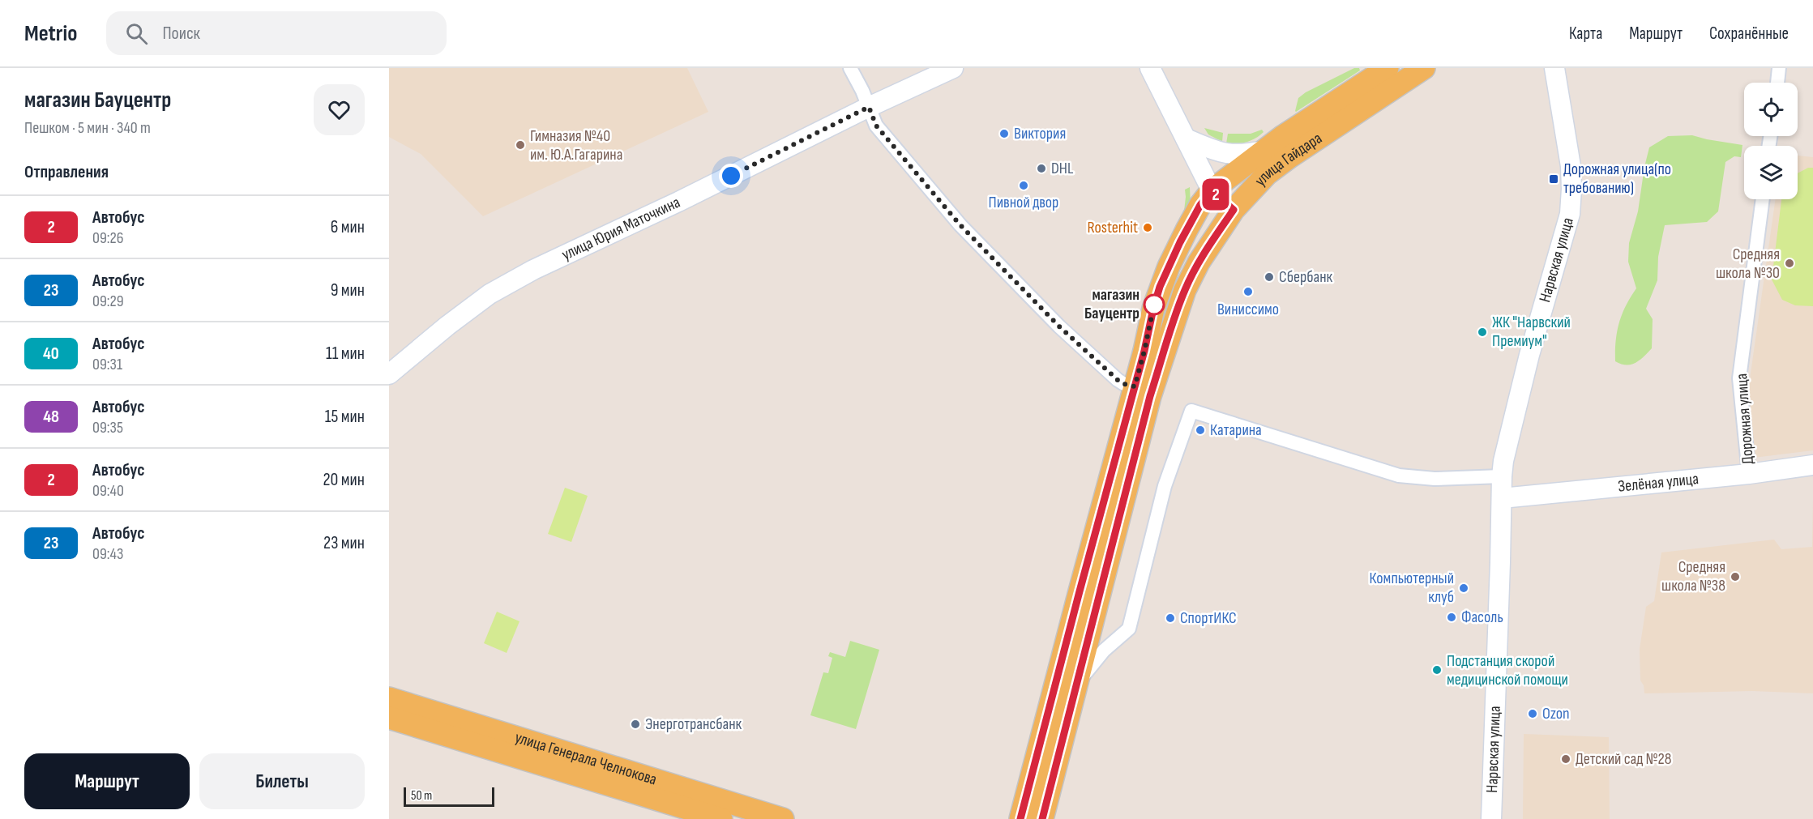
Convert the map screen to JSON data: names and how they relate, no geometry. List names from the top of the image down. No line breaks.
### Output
{"streets":{"main road":["улица Гайдара","улица Генерала Челнокова"],"street":["улица Юрия Маточкина","Нарвская улица","Дорожная улица","Зелёная улица"]},"crossings":[["Нарвская улица","Зелёная улица"],["Дорожная улица","Зелёная улица"]],"places":{"other":["Виктория","Гимназия №40 им. Ю.А.Гагарина","DHL","Пивной двор","Rosterhit","Средняя школа №30","Сбербанк","Виниссимо","магазин Бауцентр","ЖК \"Нарвский Премиум\"","Катарина","Средняя школа №38","Компьютерный клуб","Фасоль","СпортИКС","Подстанция скорой медицинской помощи","Ozon","Энерготрансбанк","Детский сад №28"],"transit":["Дорожная улица(по требованию)"]},"lines":["bus line 2"],"scale_bar":"50 m","page":{"header":"Metrio","search":"Поиск","nav":["Карта","Маршрут","Сохранённые"],"heading":[["магазин Бауцентр","Пешком · 5 мин · 340 m"],"Отправления"],"on_map":"2","list":[{"mark":"2","name":"Автобус","note":"09:26","value":"6 мин"},{"mark":"23","name":"Автобус","note":"09:29","value":"9 мин"},{"mark":"40","name":"Автобус","note":"09:31","value":"11 мин"},{"mark":"48","name":"Автобус","note":"09:35","value":"15 мин"},{"mark":"2","name":"Автобус","note":"09:40","value":"20 мин"},{"mark":"23","name":"Автобус","note":"09:43","value":"23 мин"}],"buttons":["Маршрут","Билеты"],"scale":"50 m"}}
